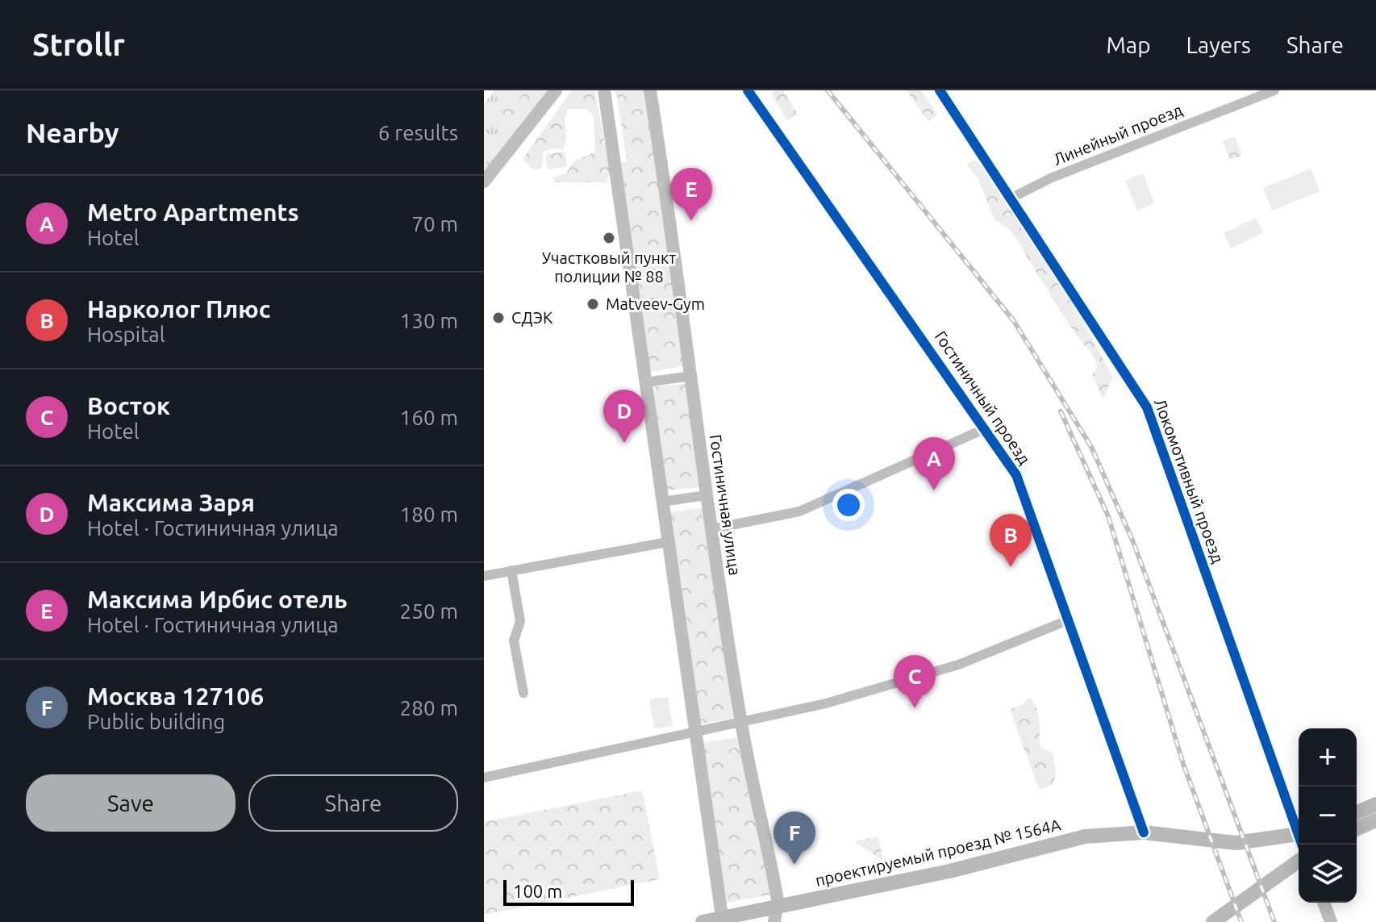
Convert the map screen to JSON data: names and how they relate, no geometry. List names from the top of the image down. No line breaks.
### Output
{"streets":{"main road":["проектируемый проезд № 1564А"],"street":["Линейный проезд","Гостиничный проезд","Локомотивный проезд","Гостиничная улица"]},"crossings":[["Линейный проезд","Локомотивный проезд"],["Гостиничный проезд","проектируемый проезд № 1564А"],["Гостиничная улица","проектируемый проезд № 1564А"]],"places":["Участковый пункт полиции № 88","Matveev-Gym","СДЭК"],"scale_bar":"100 m","page":{"header":"Strollr","nav":["Map","Layers","Share"],"heading":["Nearby","6 results"],"pins":["E","D","A","B","C","F"],"list":[{"mark":"A","name":"Metro Apartments","note":"Hotel","value":"70 m"},{"mark":"B","name":"Нарколог Плюс","note":"Hospital","value":"130 m"},{"mark":"C","name":"Восток","note":"Hotel","value":"160 m"},{"mark":"D","name":"Максима Заря","note":"Hotel · Гостиничная улица","value":"180 m"},{"mark":"E","name":"Максима Ирбис отель","note":"Hotel · Гостиничная улица","value":"250 m"},{"mark":"F","name":"Москва 127106","note":"Public building","value":"280 m"}],"map_buttons":["+","−"],"buttons":["Save","Share"],"scale":"100 m"}}
